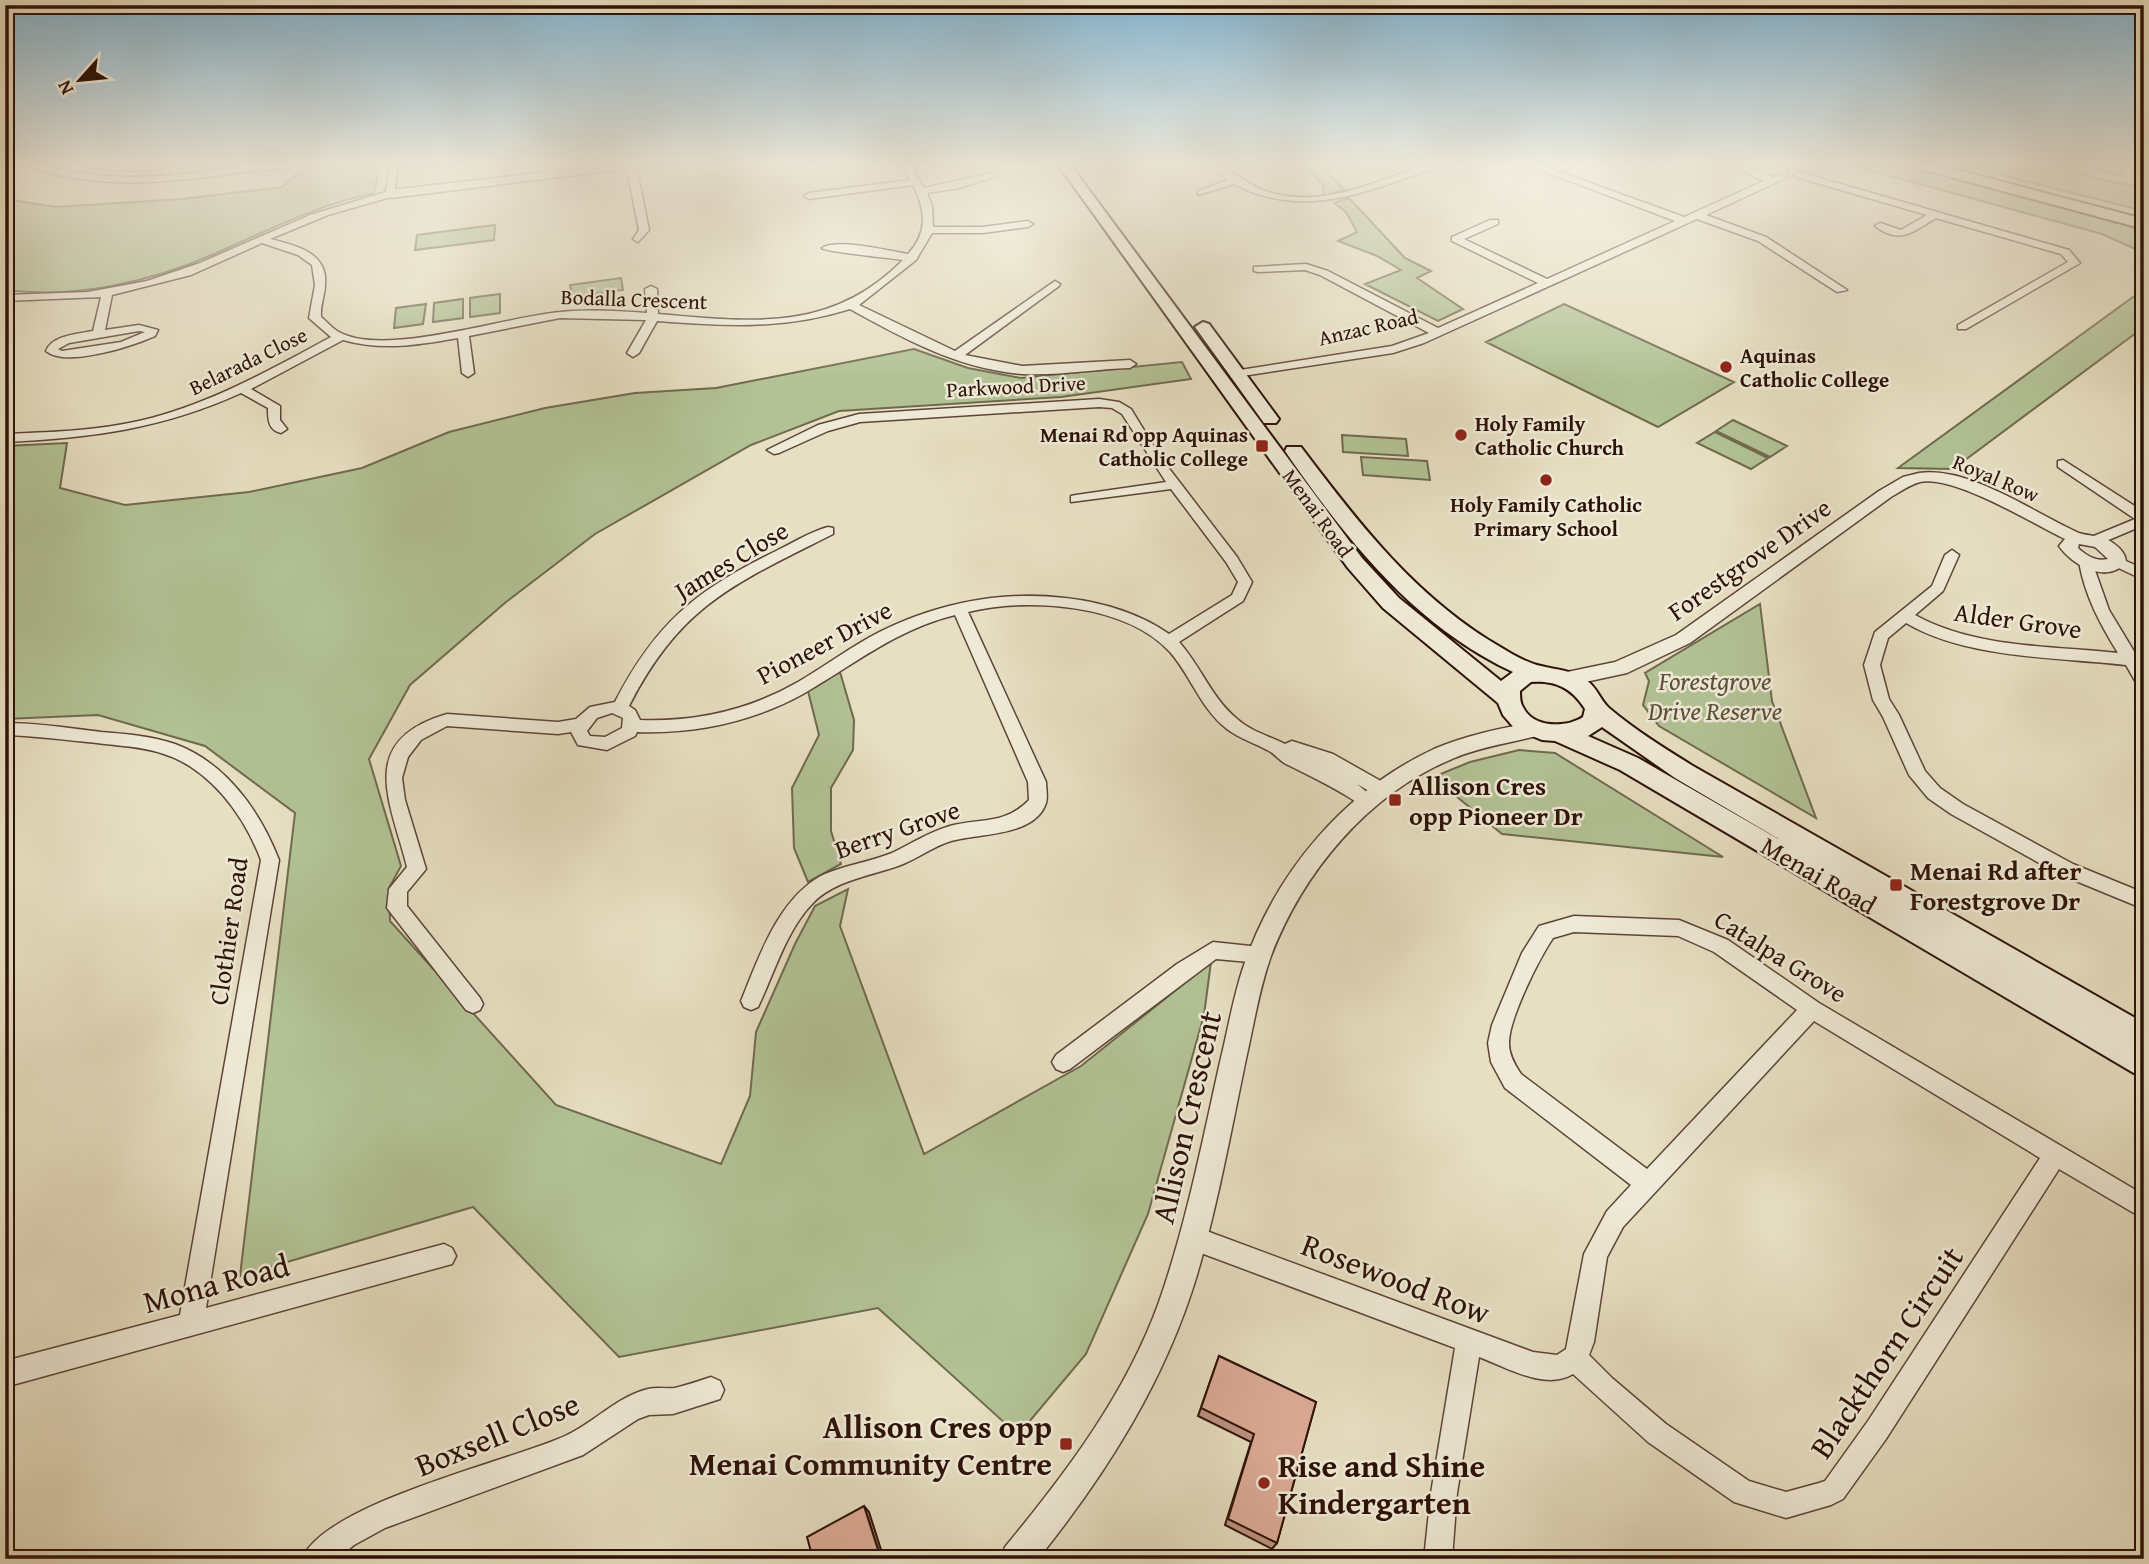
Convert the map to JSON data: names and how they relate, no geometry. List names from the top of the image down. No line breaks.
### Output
{"streets":{"main road":["Menai Road"],"street":["Bodalla Crescent","Anzac Road","Belarada Close","Parkwood Drive","Royal Row","Forestgrove Drive","James Close","Alder Grove","Pioneer Drive","Berry Grove","Clothier Road","Catalpa Grove","Allison Crescent","Rosewood Row","Mona Road","Blackthorn Circuit","Boxsell Close"]},"crossings":[["Bodalla Crescent","Belarada Close"],["Anzac Road","Menai Road"],["Parkwood Drive","Pioneer Drive"],["Royal Row","Forestgrove Drive"],["James Close","Pioneer Drive"],["Pioneer Drive","Berry Grove"],["Pioneer Drive","Allison Crescent"],["Clothier Road","Mona Road"],["Catalpa Grove","Blackthorn Circuit"],["Allison Crescent","Rosewood Row"],["Rosewood Row","Blackthorn Circuit"]],"parks":["Forestgrove Drive Reserve"],"places":{"other":["Aquinas Catholic College","Holy Family Catholic Church","Holy Family Catholic Primary School","Rise and Shine Kindergarten"],"transit":["Menai Rd opp Aquinas Catholic College","Allison Cres opp Pioneer Dr","Menai Rd after Forestgrove Dr","Allison Cres opp Menai Community Centre"]},"north":"bottom left"}
